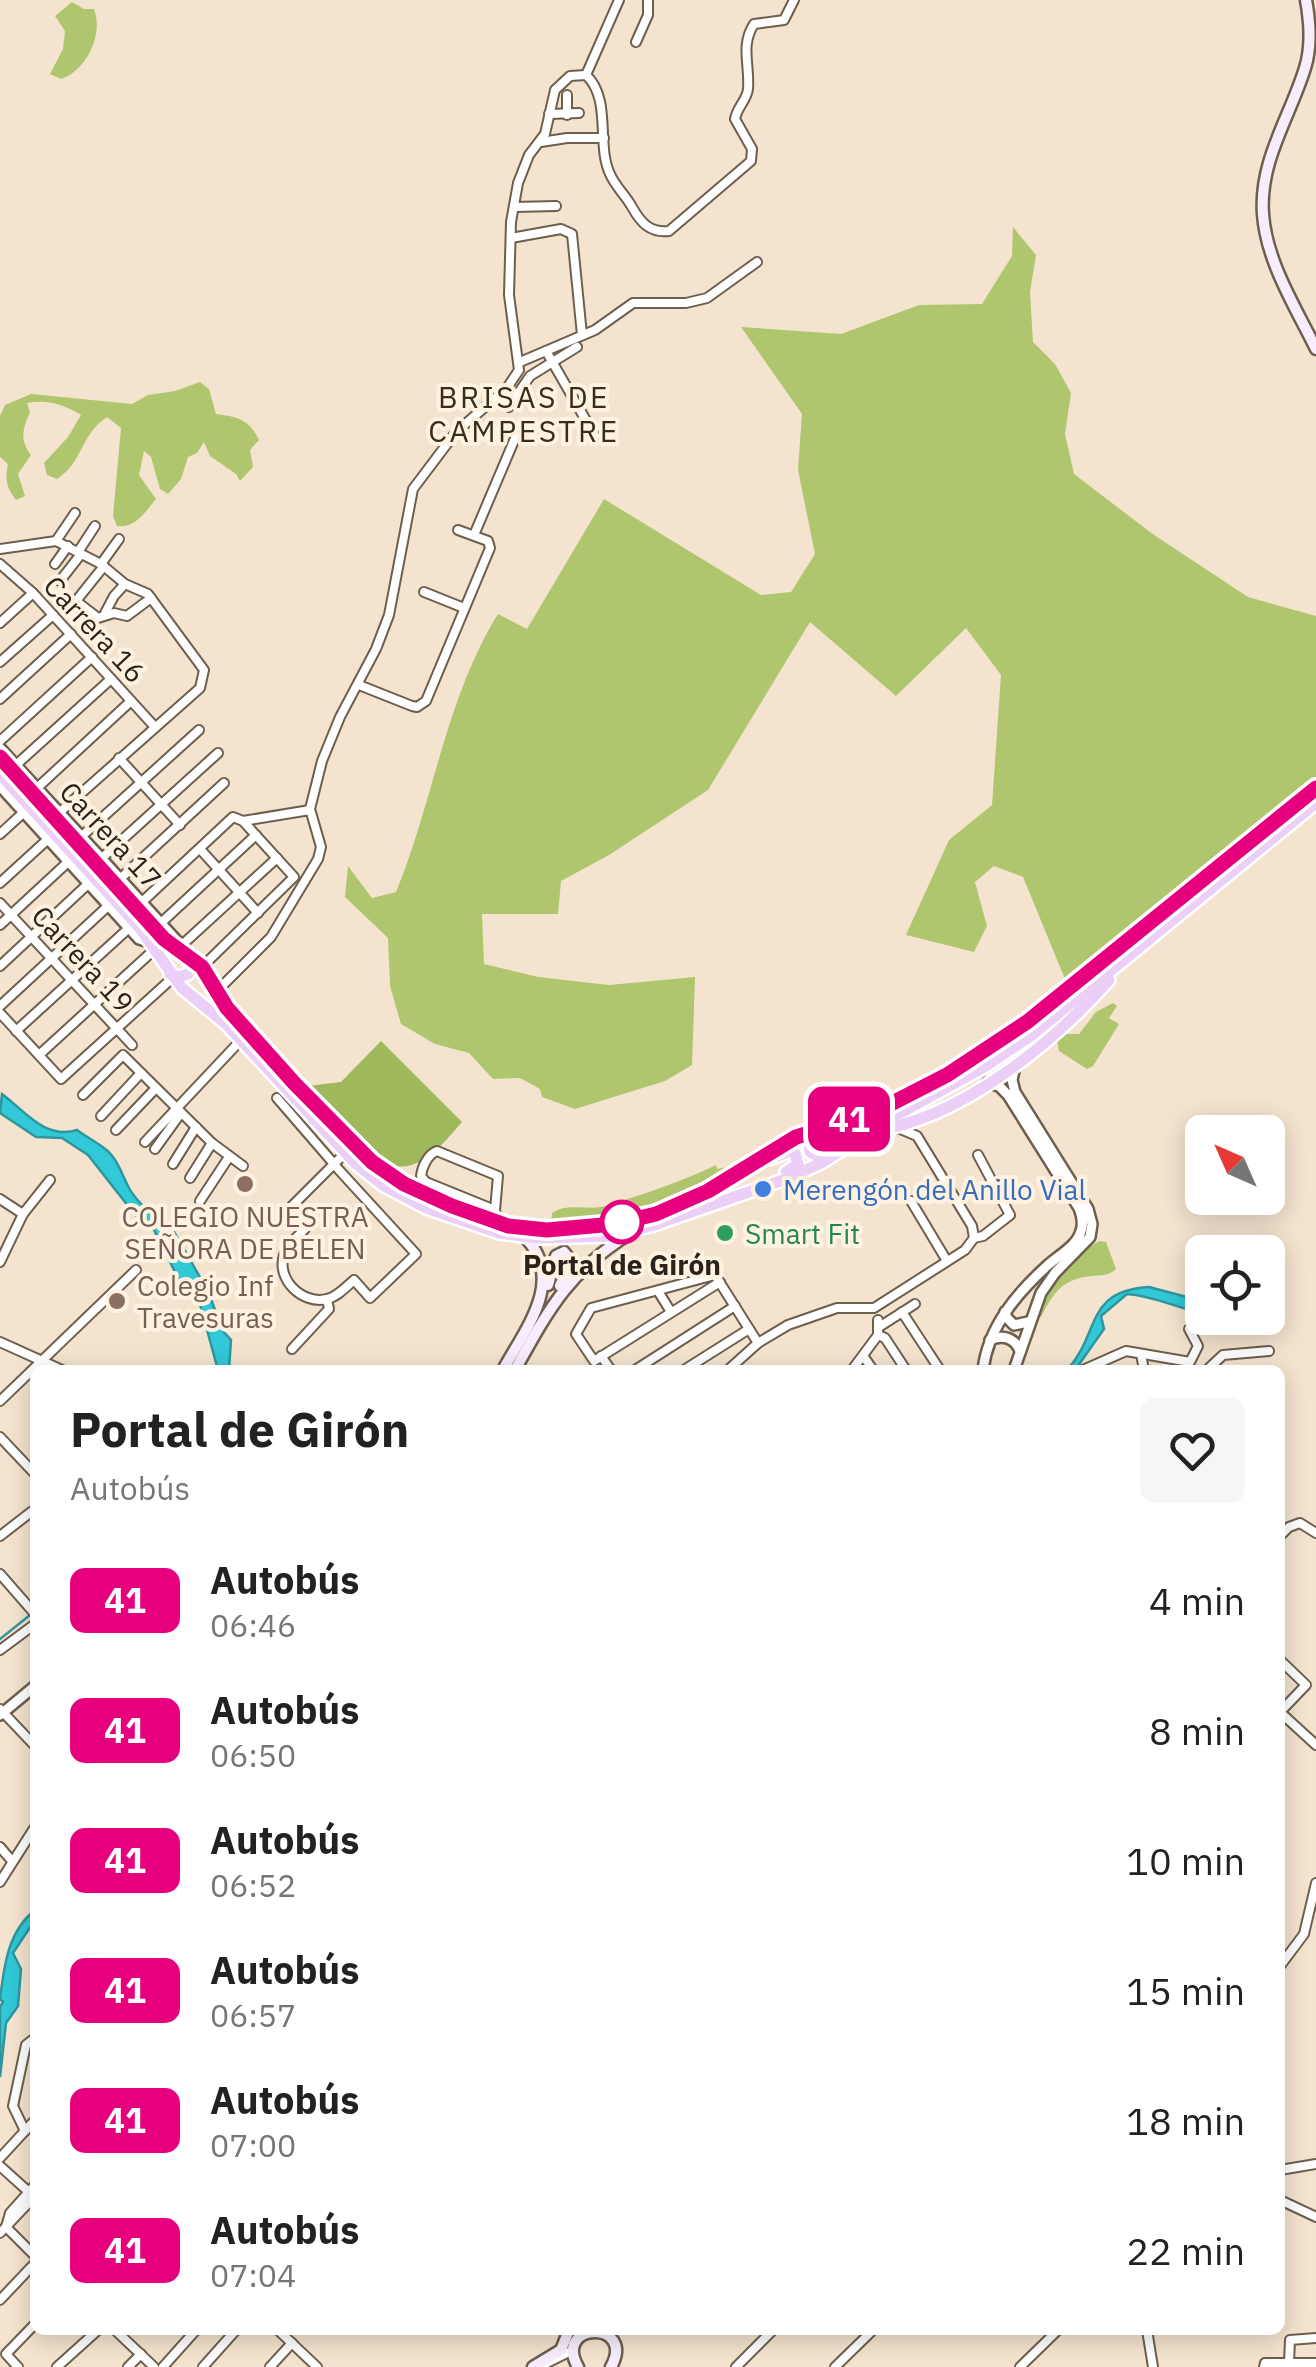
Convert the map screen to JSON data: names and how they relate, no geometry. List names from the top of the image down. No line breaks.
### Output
{"streets":{"street":["Carrera 16","Carrera 17","Carrera 19"]},"districts":["BRISAS DE CAMPESTRE"],"places":["COLEGIO NUESTRA SEÑORA DE BELEN","Merengón del Anillo Vial","Portal de Girón","Smart Fit","Colegio Inf Travesuras"],"lines":["bus line 41"],"north":"top left","page":{"on_map":"41","heading":["Portal de Girón","Autobús"],"list":[{"mark":"41","name":"Autobús","note":"06:46","value":"4 min"},{"mark":"41","name":"Autobús","note":"06:50","value":"8 min"},{"mark":"41","name":"Autobús","note":"06:52","value":"10 min"},{"mark":"41","name":"Autobús","note":"06:57","value":"15 min"},{"mark":"41","name":"Autobús","note":"07:00","value":"18 min"},{"mark":"41","name":"Autobús","note":"07:04","value":"22 min"}]}}
